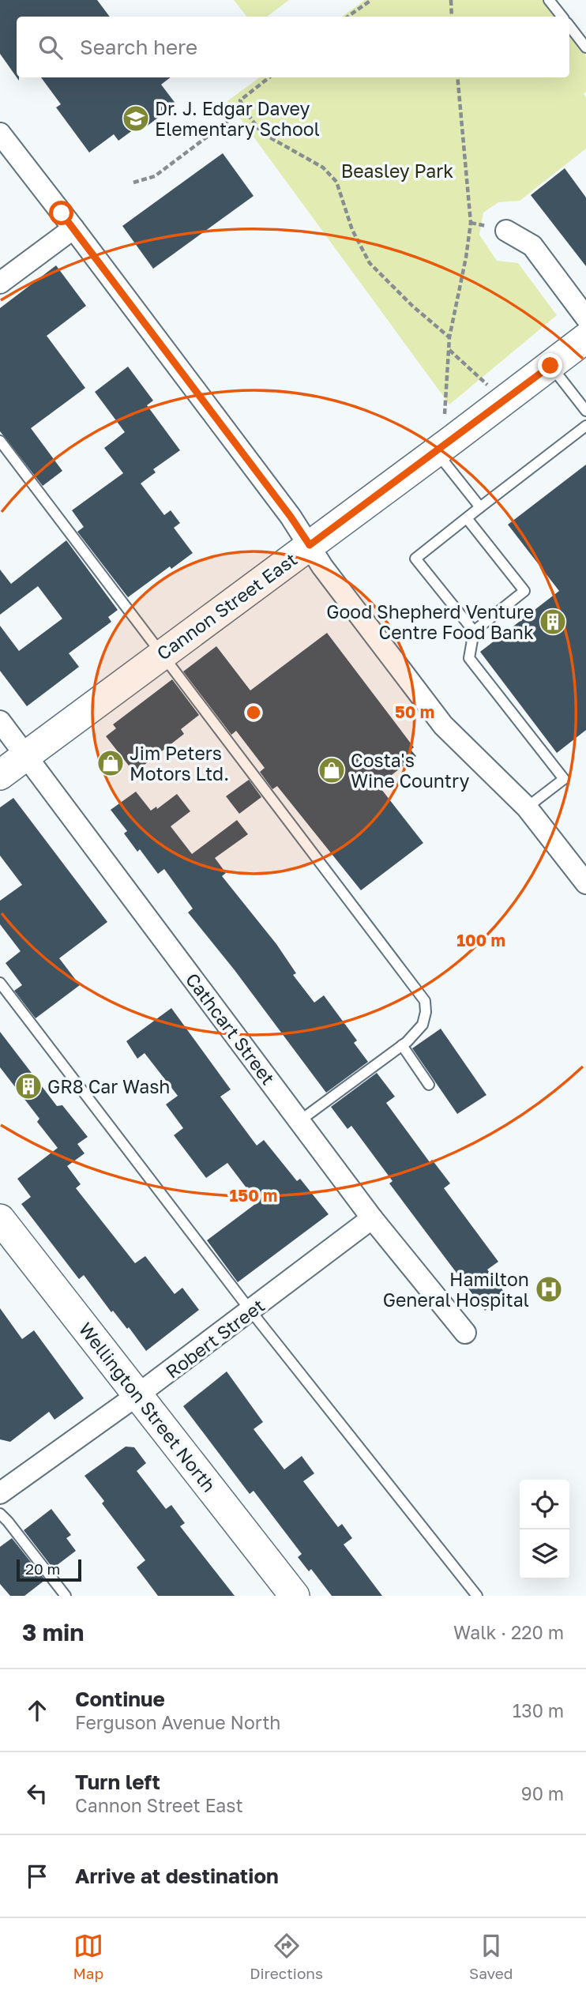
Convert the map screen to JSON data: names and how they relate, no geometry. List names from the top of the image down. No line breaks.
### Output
{"streets":{"main road":["Cannon Street East","Wellington Street North"],"street":["Cathcart Street","Robert Street"]},"crossings":[["Cannon Street East","Cathcart Street"],["Cathcart Street","Robert Street"],["Robert Street","Wellington Street North"]],"parks":["Beasley Park"],"places":{"school or university":["Dr. J. Edgar Davey Elementary School"],"building":["Good Shepherd Venture Centre Food Bank","GR8 Car Wash"],"shop":["Jim Peters Motors Ltd.","Costa's Wine Country"],"hospital":["Hamilton General Hospital"]},"scale_bar":"20 m","page":{"search":"Search here","scale":"20 m","heading":["3 min","Walk · 220 m"],"list":[["Continue","Ferguson Avenue North","130 m"],["Turn left","Cannon Street East","90 m"],"Arrive at destination"],"nav":["Map","Directions","Saved"]},"rings":["50 m","100 m","150 m"]}
